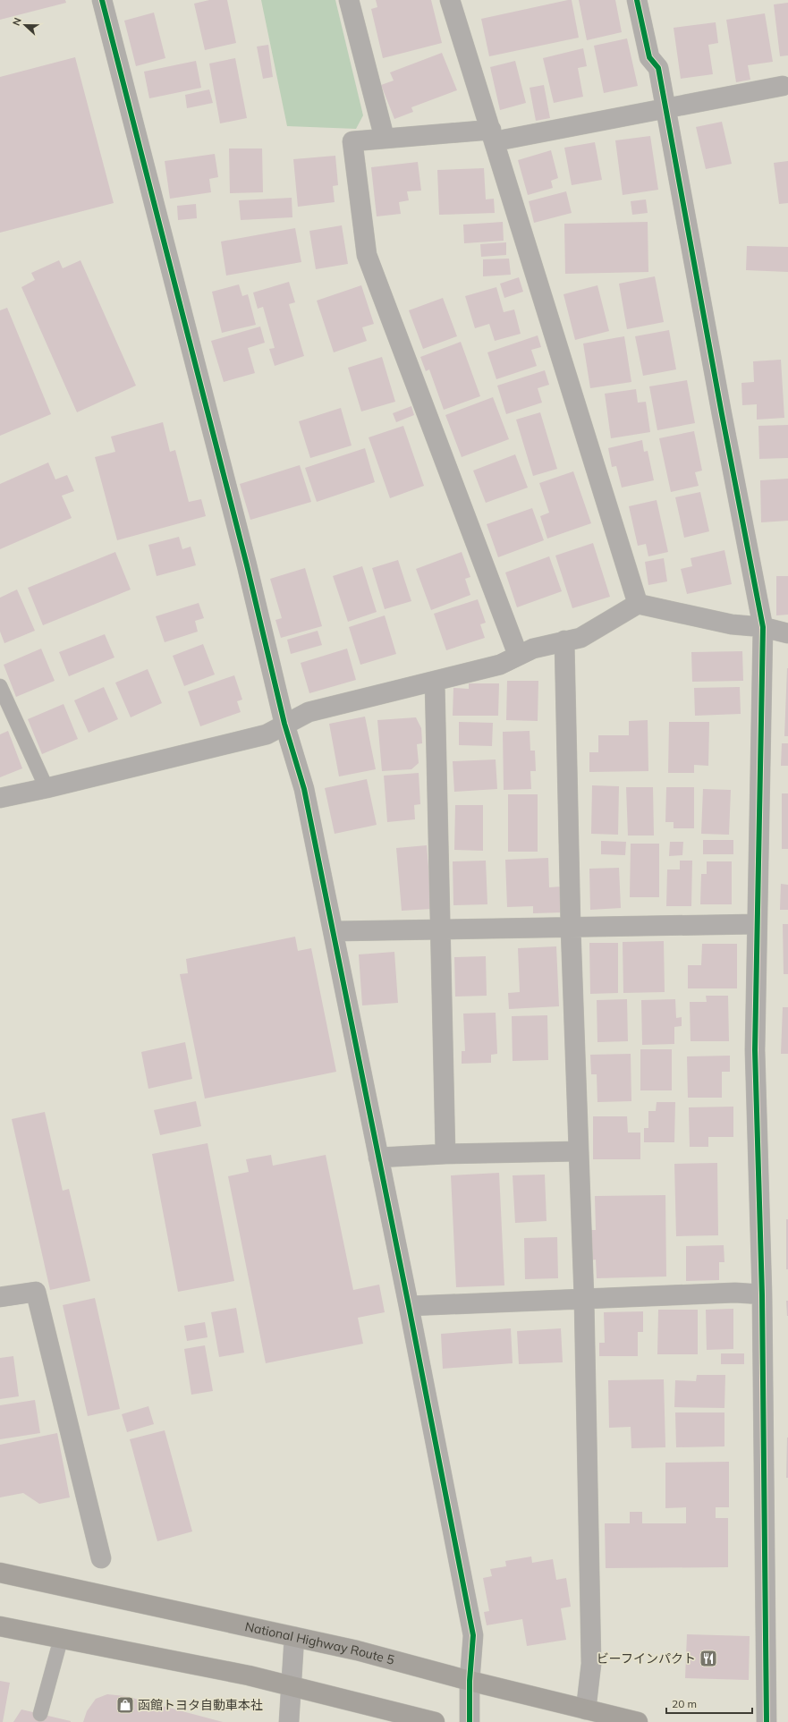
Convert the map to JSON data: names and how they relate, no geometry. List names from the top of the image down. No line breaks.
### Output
{"streets":{"highway":["National Highway Route 5"]},"places":{"restaurant":["ビーフインパクト"],"shop":["函館トヨタ自動車本社"]},"scale_bar":"20 m","north":"left"}
